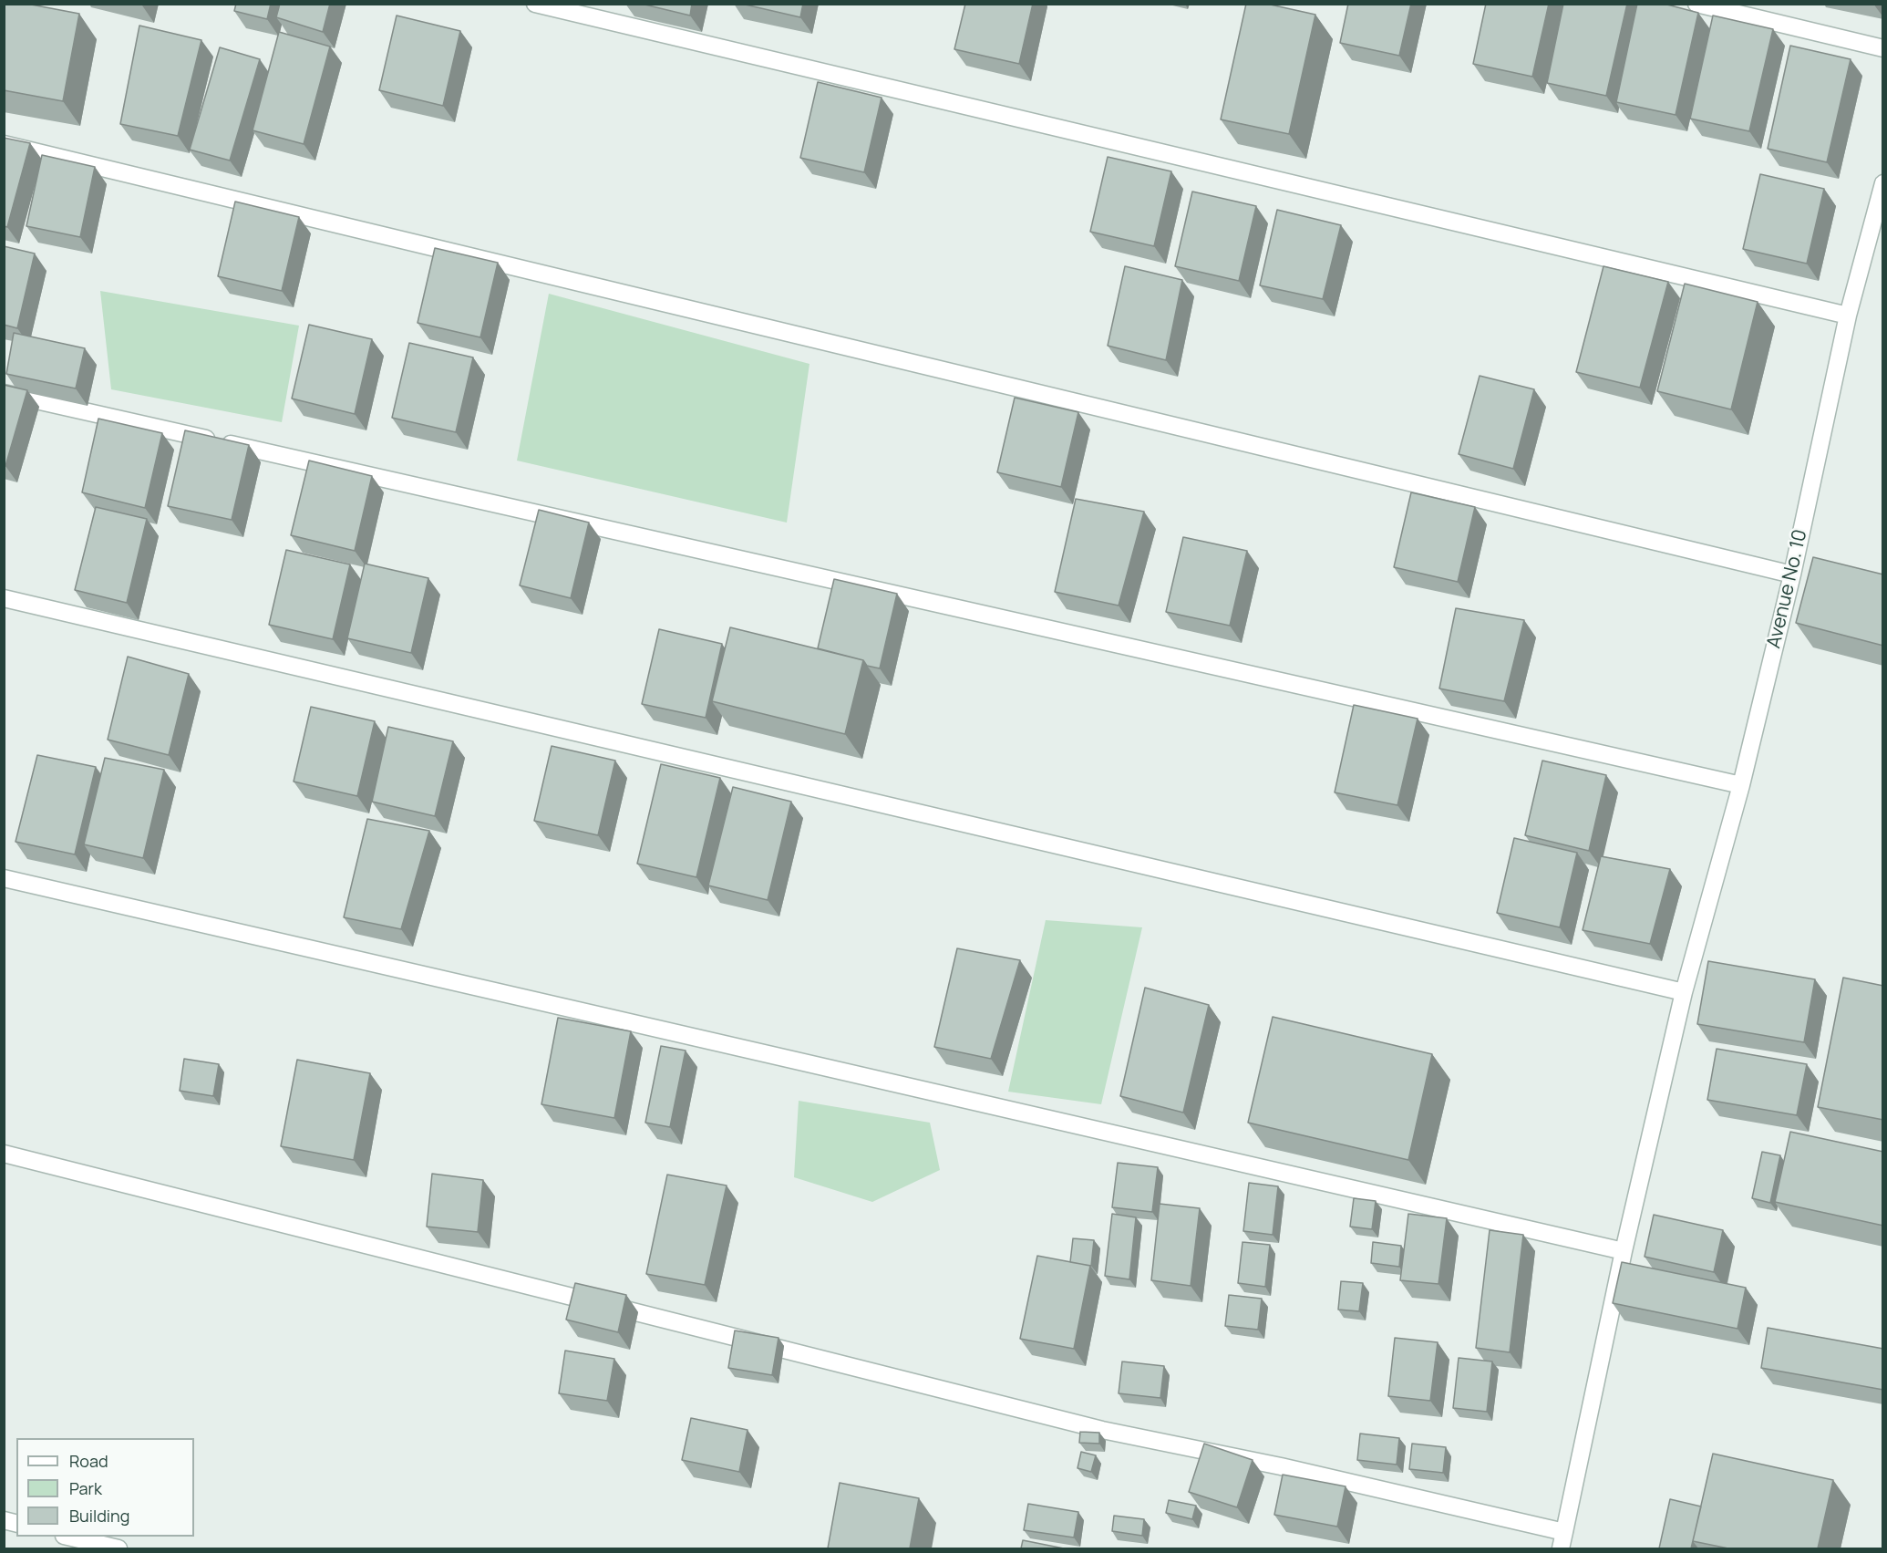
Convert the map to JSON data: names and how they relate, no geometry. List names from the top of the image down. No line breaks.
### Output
{"streets":{"street":["Avenue No. 10"]},"legend":["Road","Park","Building"]}
